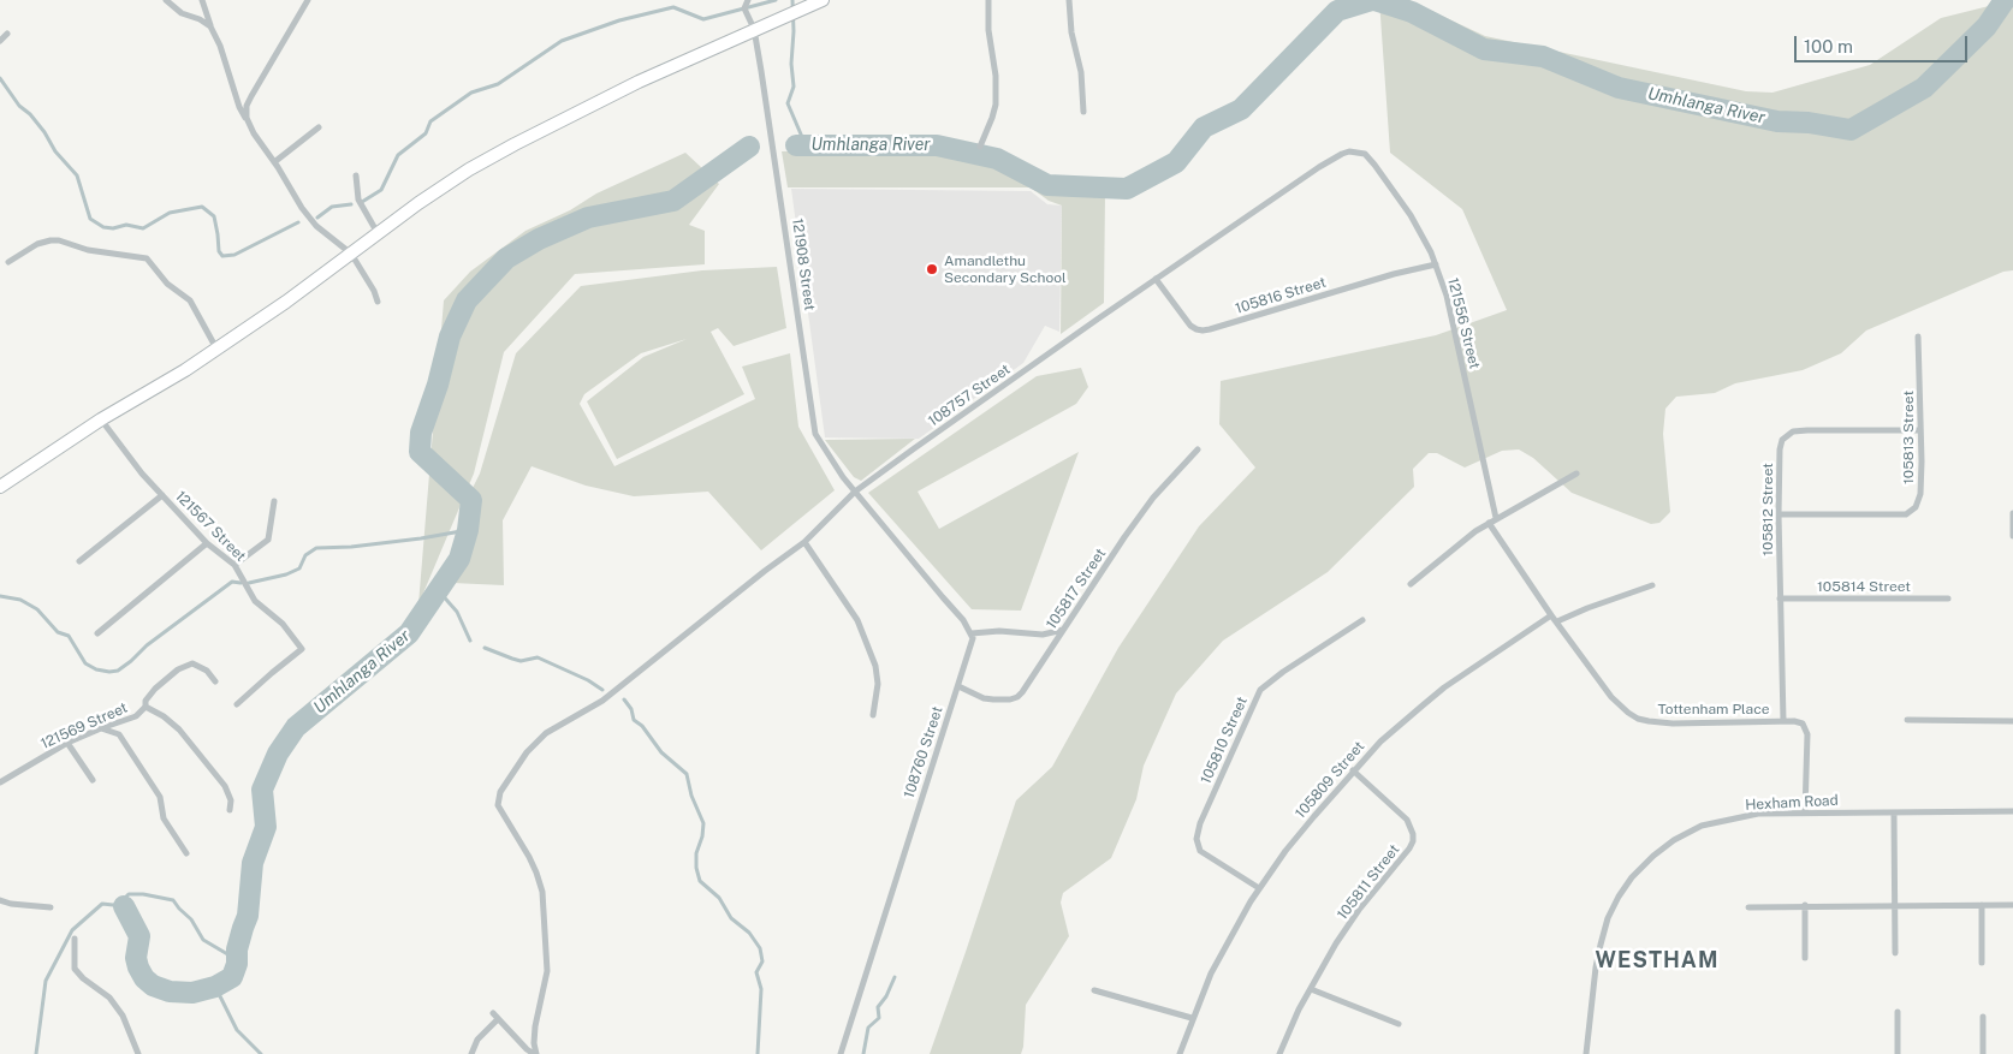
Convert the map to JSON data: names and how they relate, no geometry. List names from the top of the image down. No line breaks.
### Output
{"streets":{"street":["121908 Street","105816 Street","121556 Street","108757 Street","105813 Street","105812 Street","121567 Street","105814 Street","105817 Street","Tottenham Place","121569 Street","105810 Street","108760 Street","105809 Street","Hexham Road","105811 Street"]},"crossings":[["121908 Street","108757 Street"],["105816 Street","121556 Street"],["105816 Street","108757 Street"],["121556 Street","108757 Street"],["105813 Street","105812 Street"],["105812 Street","105814 Street"],["105812 Street","Tottenham Place"],["105817 Street","108760 Street"],["Tottenham Place","105809 Street"],["Tottenham Place","Hexham Road"],["105810 Street","105809 Street"],["105809 Street","105811 Street"]],"districts":["WESTHAM"],"water":["Umhlanga River"],"places":["Amandlethu Secondary School"],"scale_bar":"100 m"}
